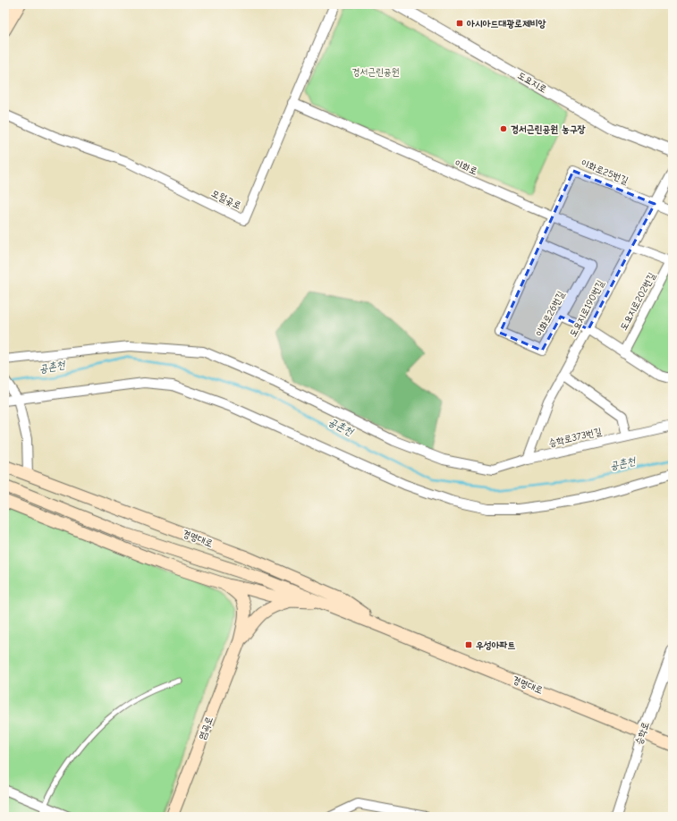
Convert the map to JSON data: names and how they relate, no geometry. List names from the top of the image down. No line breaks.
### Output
{"streets":{"main road":["경명대로","염곡로"],"street":["도요지로","이화로","이화로25번길","모월곶로","도요지로202번길","도요지로190번길","이화로26번길","승학로373번길","승학로"]},"crossings":[["이화로","이화로25번길"],["이화로","모월곶로"],["이화로","도요지로202번길"],["이화로","도요지로190번길"],["이화로","이화로26번길"],["이화로25번길","도요지로190번길"],["이화로25번길","이화로26번길"],["도요지로202번길","도요지로190번길"],["도요지로190번길","승학로373번길"],["경명대로","염곡로"],["경명대로","승학로"]],"water":["공촌천"],"parks":["경서근린공원"],"places":{"transit":["아시아드대광로제비앙","우성아파트"],"other":["경서근린공원 농구장"]}}
